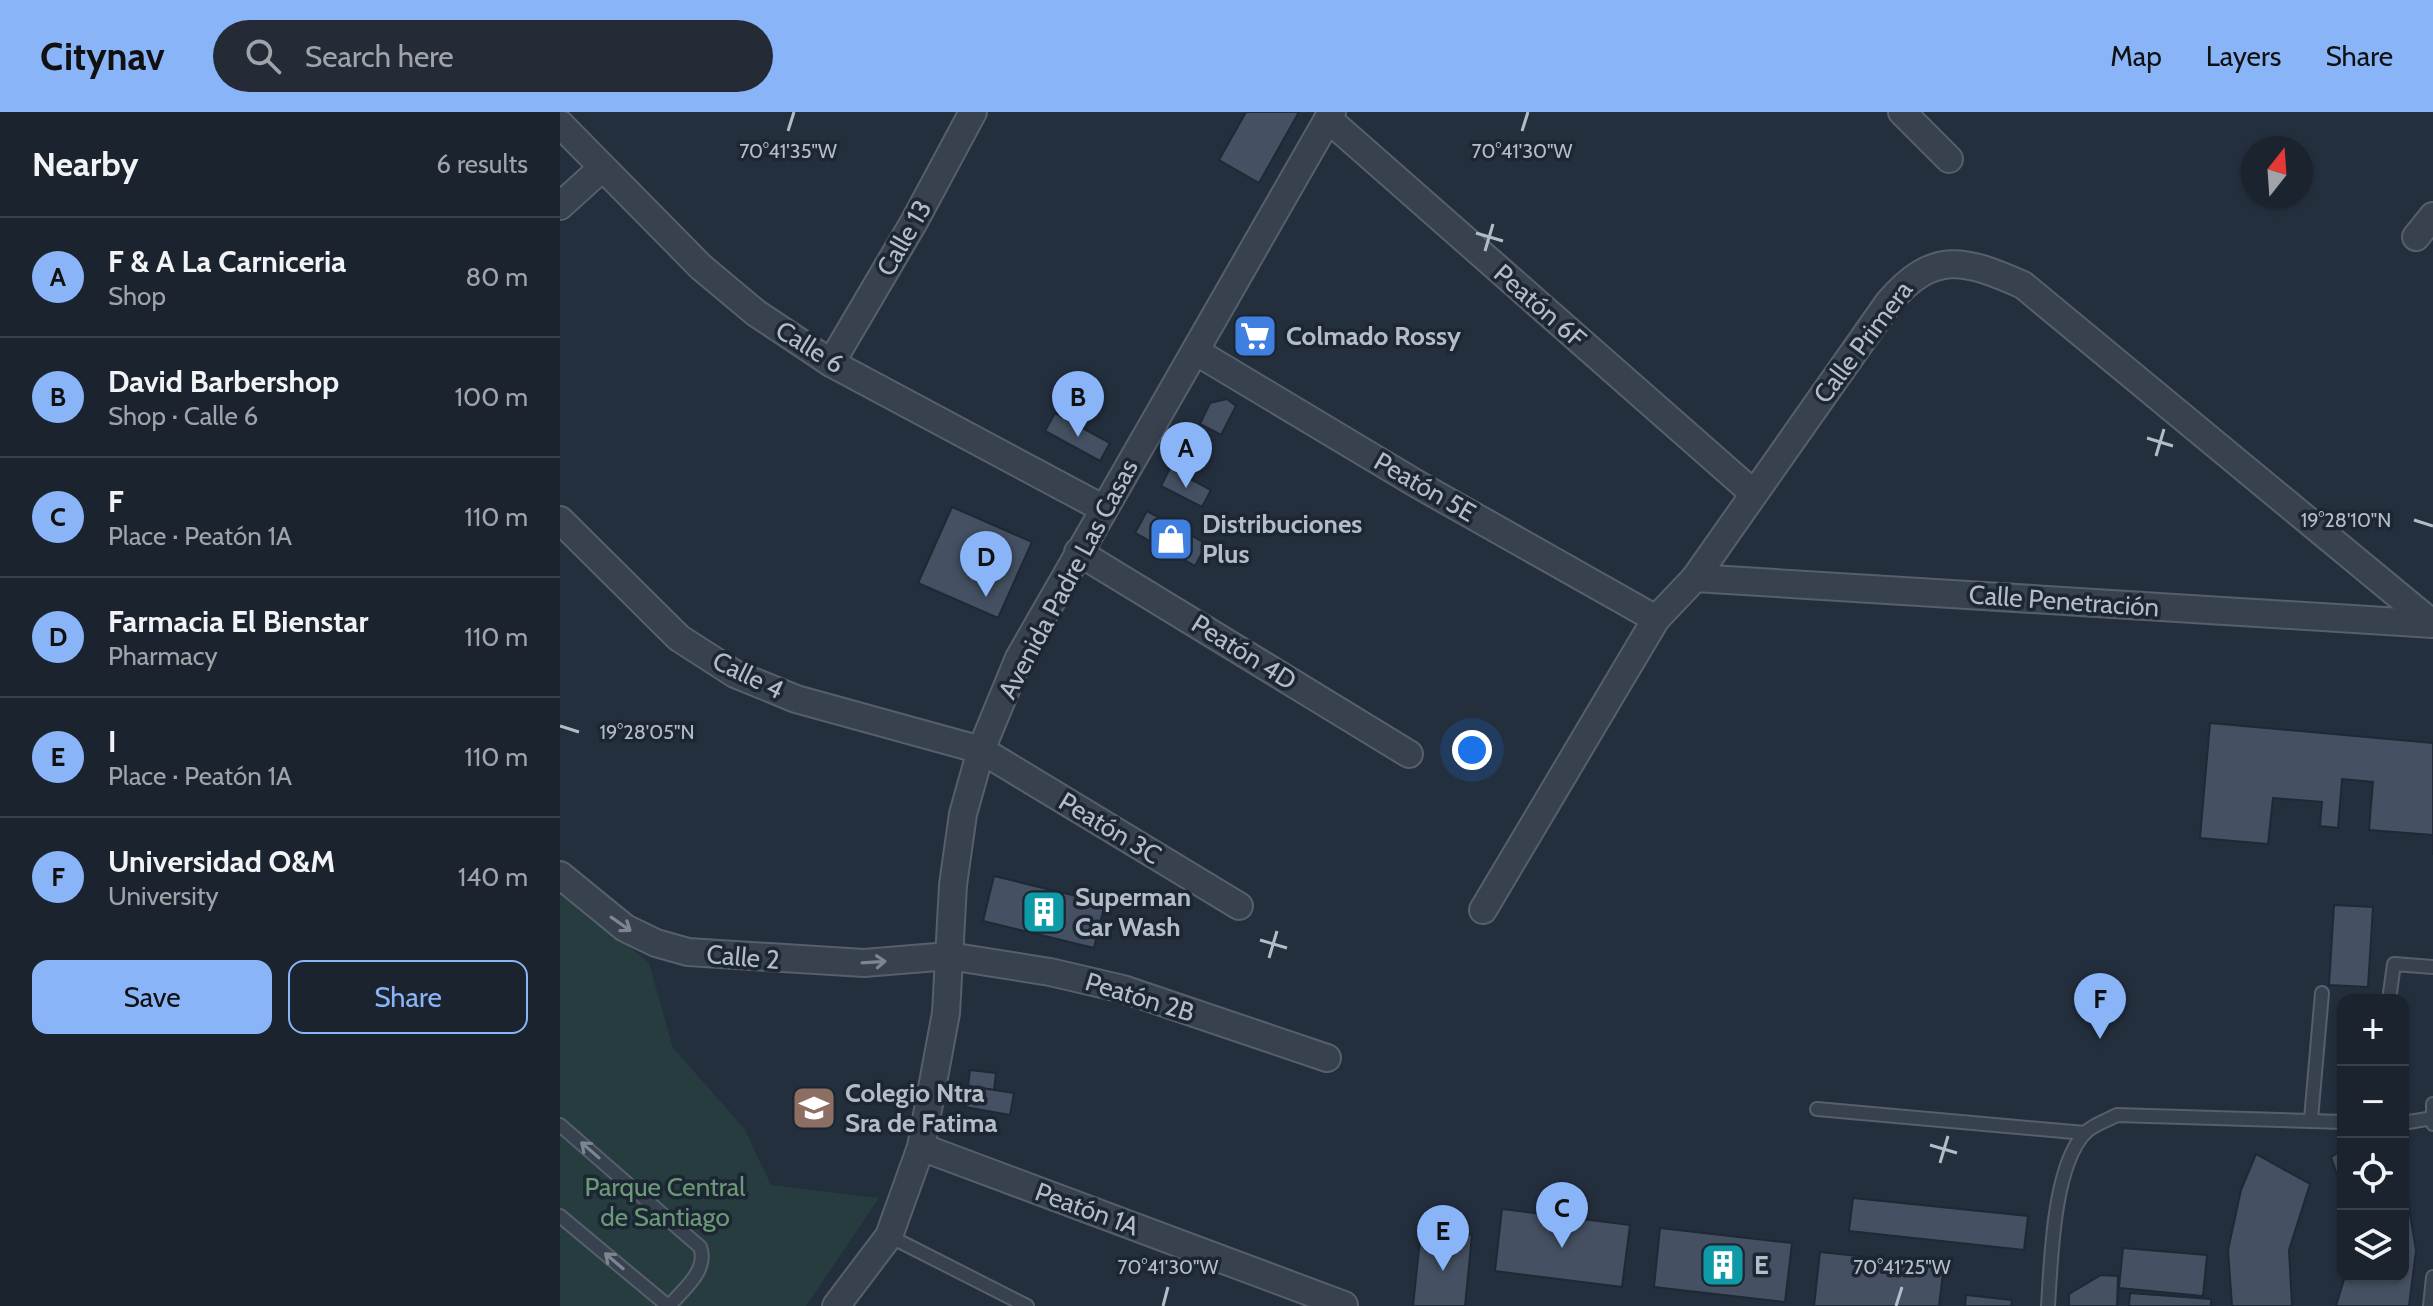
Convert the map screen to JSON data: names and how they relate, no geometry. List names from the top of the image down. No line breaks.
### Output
{"streets":{"street":["Calle 13","Peatón 6F","Calle Primera","Calle 6","Peatón 5E","Avenida Padre Las Casas","Calle Penetración","Peatón 4D","Calle 4","Peatón 3C","Calle 2","Peatón 2B","Peatón 1A"]},"crossings":[["Calle 13","Calle 6"],["Peatón 6F","Calle Primera"],["Peatón 6F","Avenida Padre Las Casas"],["Calle Primera","Peatón 5E"],["Calle Primera","Calle Penetración"],["Calle 6","Avenida Padre Las Casas"],["Peatón 5E","Avenida Padre Las Casas"],["Avenida Padre Las Casas","Peatón 4D"],["Avenida Padre Las Casas","Calle 4"],["Avenida Padre Las Casas","Peatón 3C"],["Avenida Padre Las Casas","Calle 2"],["Avenida Padre Las Casas","Peatón 2B"],["Avenida Padre Las Casas","Peatón 1A"],["Calle 4","Peatón 3C"],["Calle 2","Peatón 2B"]],"one_way":["Calle 2"],"parks":["Parque Central de Santiago"],"places":{"supermarket":["Colmado Rossy"],"shop":["Distribuciones Plus"],"building":["Superman Car Wash","E"],"school or university":["Colegio Ntra Sra de Fatima"]},"north":"top","page":{"header":"Citynav","search":"Search here","nav":["Map","Layers","Share"],"heading":["Nearby","6 results"],"list":[{"mark":"A","name":"F & A La Carniceria","note":"Shop","value":"80 m"},{"mark":"B","name":"David Barbershop","note":"Shop · Calle 6","value":"100 m"},{"mark":"C","name":"F","note":"Place · Peatón 1A","value":"110 m"},{"mark":"D","name":"Farmacia El Bienstar","note":"Pharmacy","value":"110 m"},{"mark":"E","name":"I","note":"Place · Peatón 1A","value":"110 m"},{"mark":"F","name":"Universidad O&M","note":"University","value":"140 m"}],"pins":["B","A","D","F","C","E"],"buttons":["Save","Share"],"map_buttons":["+","−"]},"coordinates":["70°41'35\"W","70°41'30\"W","19°28'10\"N","19°28'05\"N","70°41'25\"W"]}
